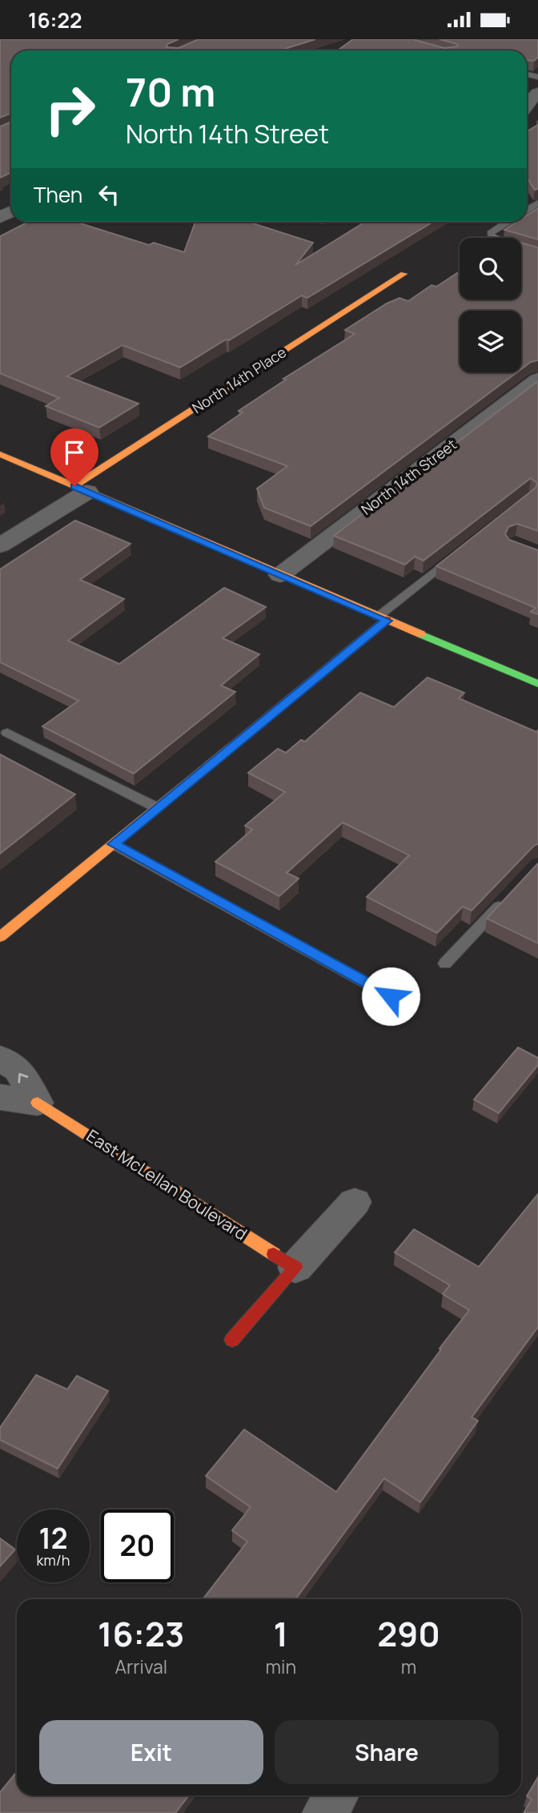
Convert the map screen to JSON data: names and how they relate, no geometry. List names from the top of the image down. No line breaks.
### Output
{"streets":{"street":["North 14th Place","North 14th Street","East McLellan Boulevard"]},"page":{"status":"16:22","turn":["70 m","North 14th Street"],"then":"Then","speed":"12 km/h","limit":"20","eta":["16:23","Arrival","1","min","290","m"],"buttons":["Exit","Share"]}}
